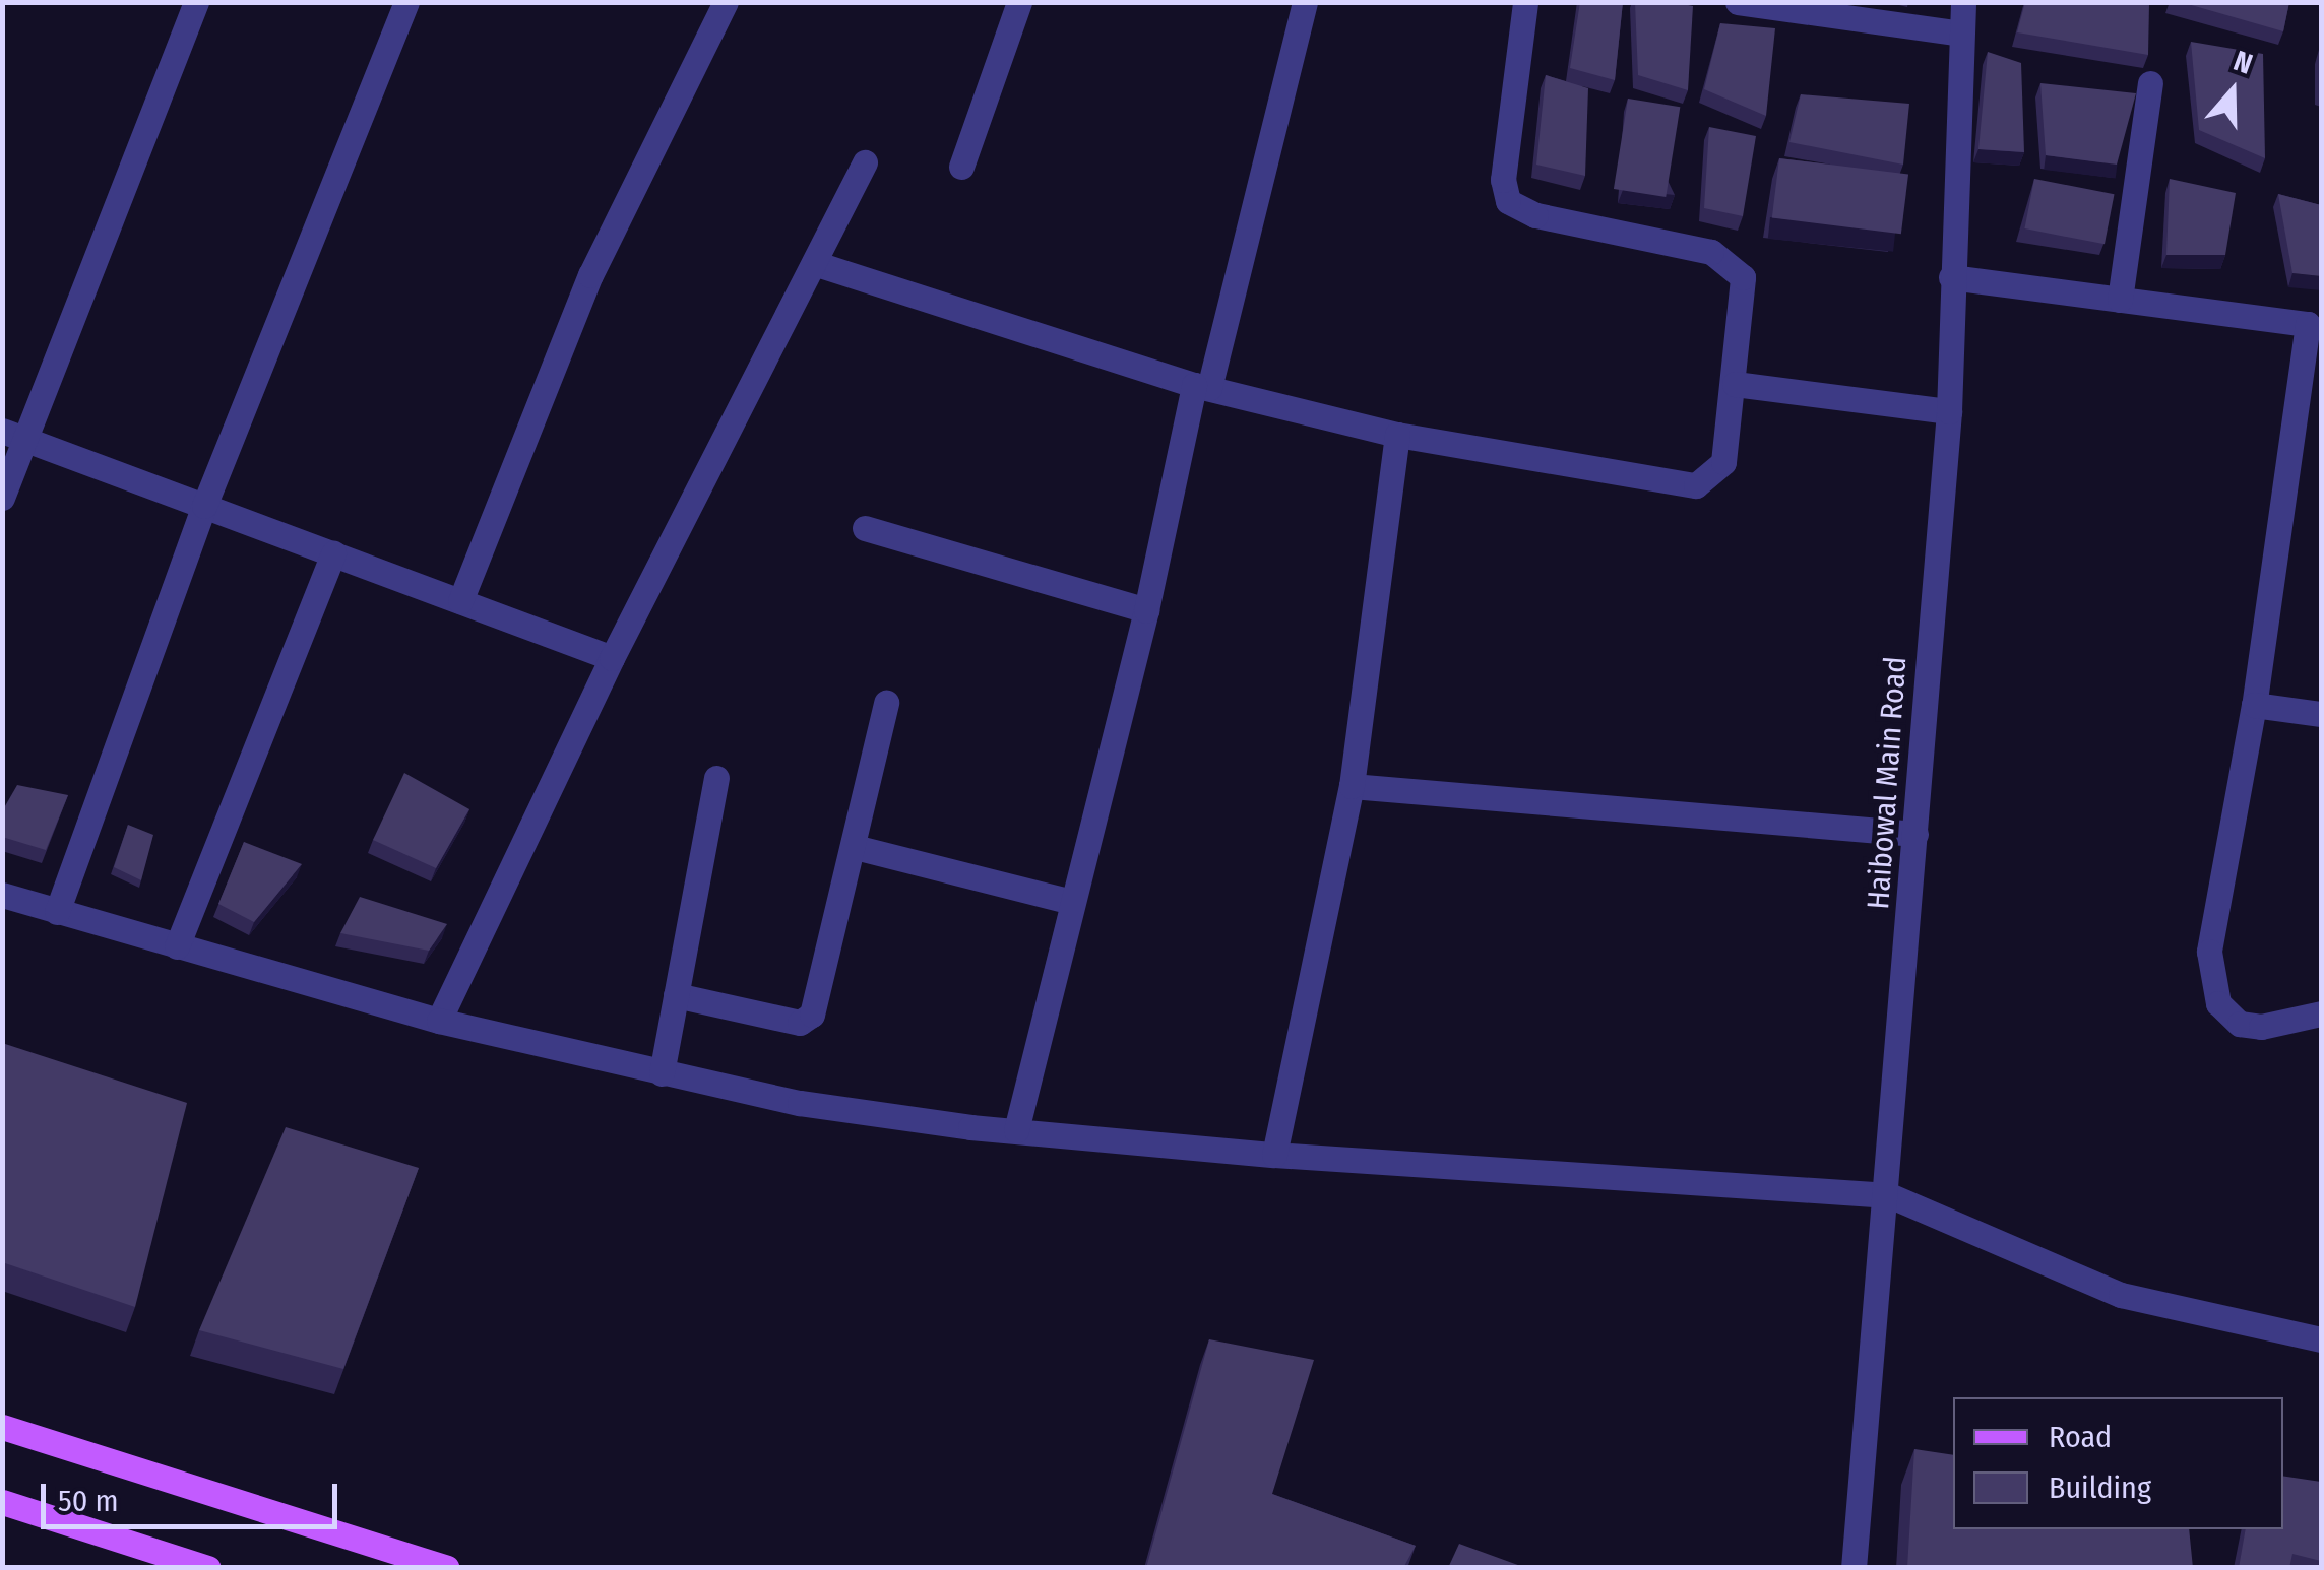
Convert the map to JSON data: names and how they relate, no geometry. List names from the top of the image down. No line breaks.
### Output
{"streets":{"street":["Haibowal Main Road"]},"legend":["Road","Building"],"scale_bar":"50 m","north":"top"}
